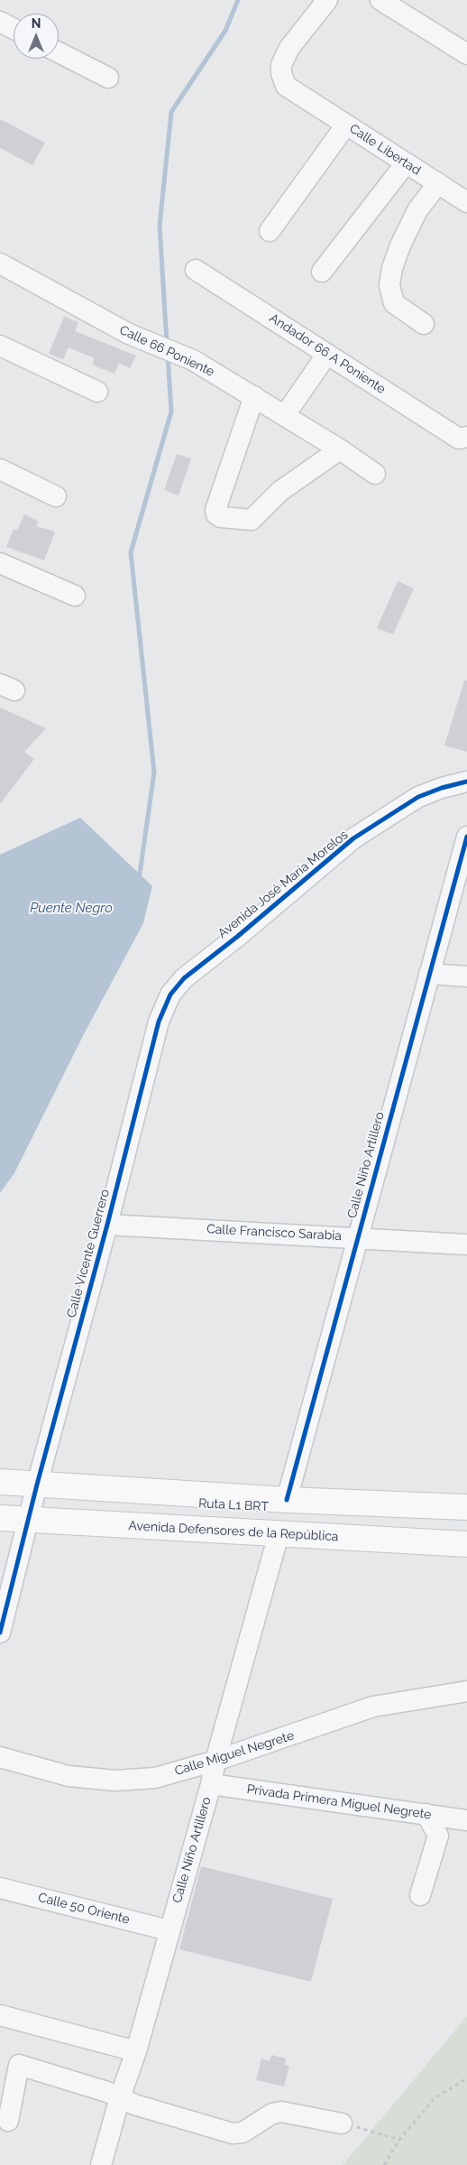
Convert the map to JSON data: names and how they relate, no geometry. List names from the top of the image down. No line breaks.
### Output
{"streets":{"main road":["Avenida Defensores de la República"],"street":["Calle Libertad","Calle 66 Poniente","Andador 66 A Poniente","Avenida José María Morelos","Calle Niño Artillero","Calle Francisco Sarabia","Calle Vicente Guerrero","Ruta L1 BRT","Calle Miguel Negrete","Privada Primera Miguel Negrete","Calle 50 Oriente"]},"crossings":[["Avenida José María Morelos","Calle Vicente Guerrero"],["Calle Niño Artillero","Calle Francisco Sarabia"],["Calle Niño Artillero","Avenida Defensores de la República"],["Calle Niño Artillero","Calle Miguel Negrete"],["Calle Niño Artillero","Privada Primera Miguel Negrete"],["Calle Niño Artillero","Calle 50 Oriente"],["Calle Francisco Sarabia","Calle Vicente Guerrero"],["Calle Vicente Guerrero","Ruta L1 BRT"],["Calle Vicente Guerrero","Avenida Defensores de la República"],["Ruta L1 BRT","Avenida Defensores de la República"]],"water":["Puente Negro"],"north":"top"}
